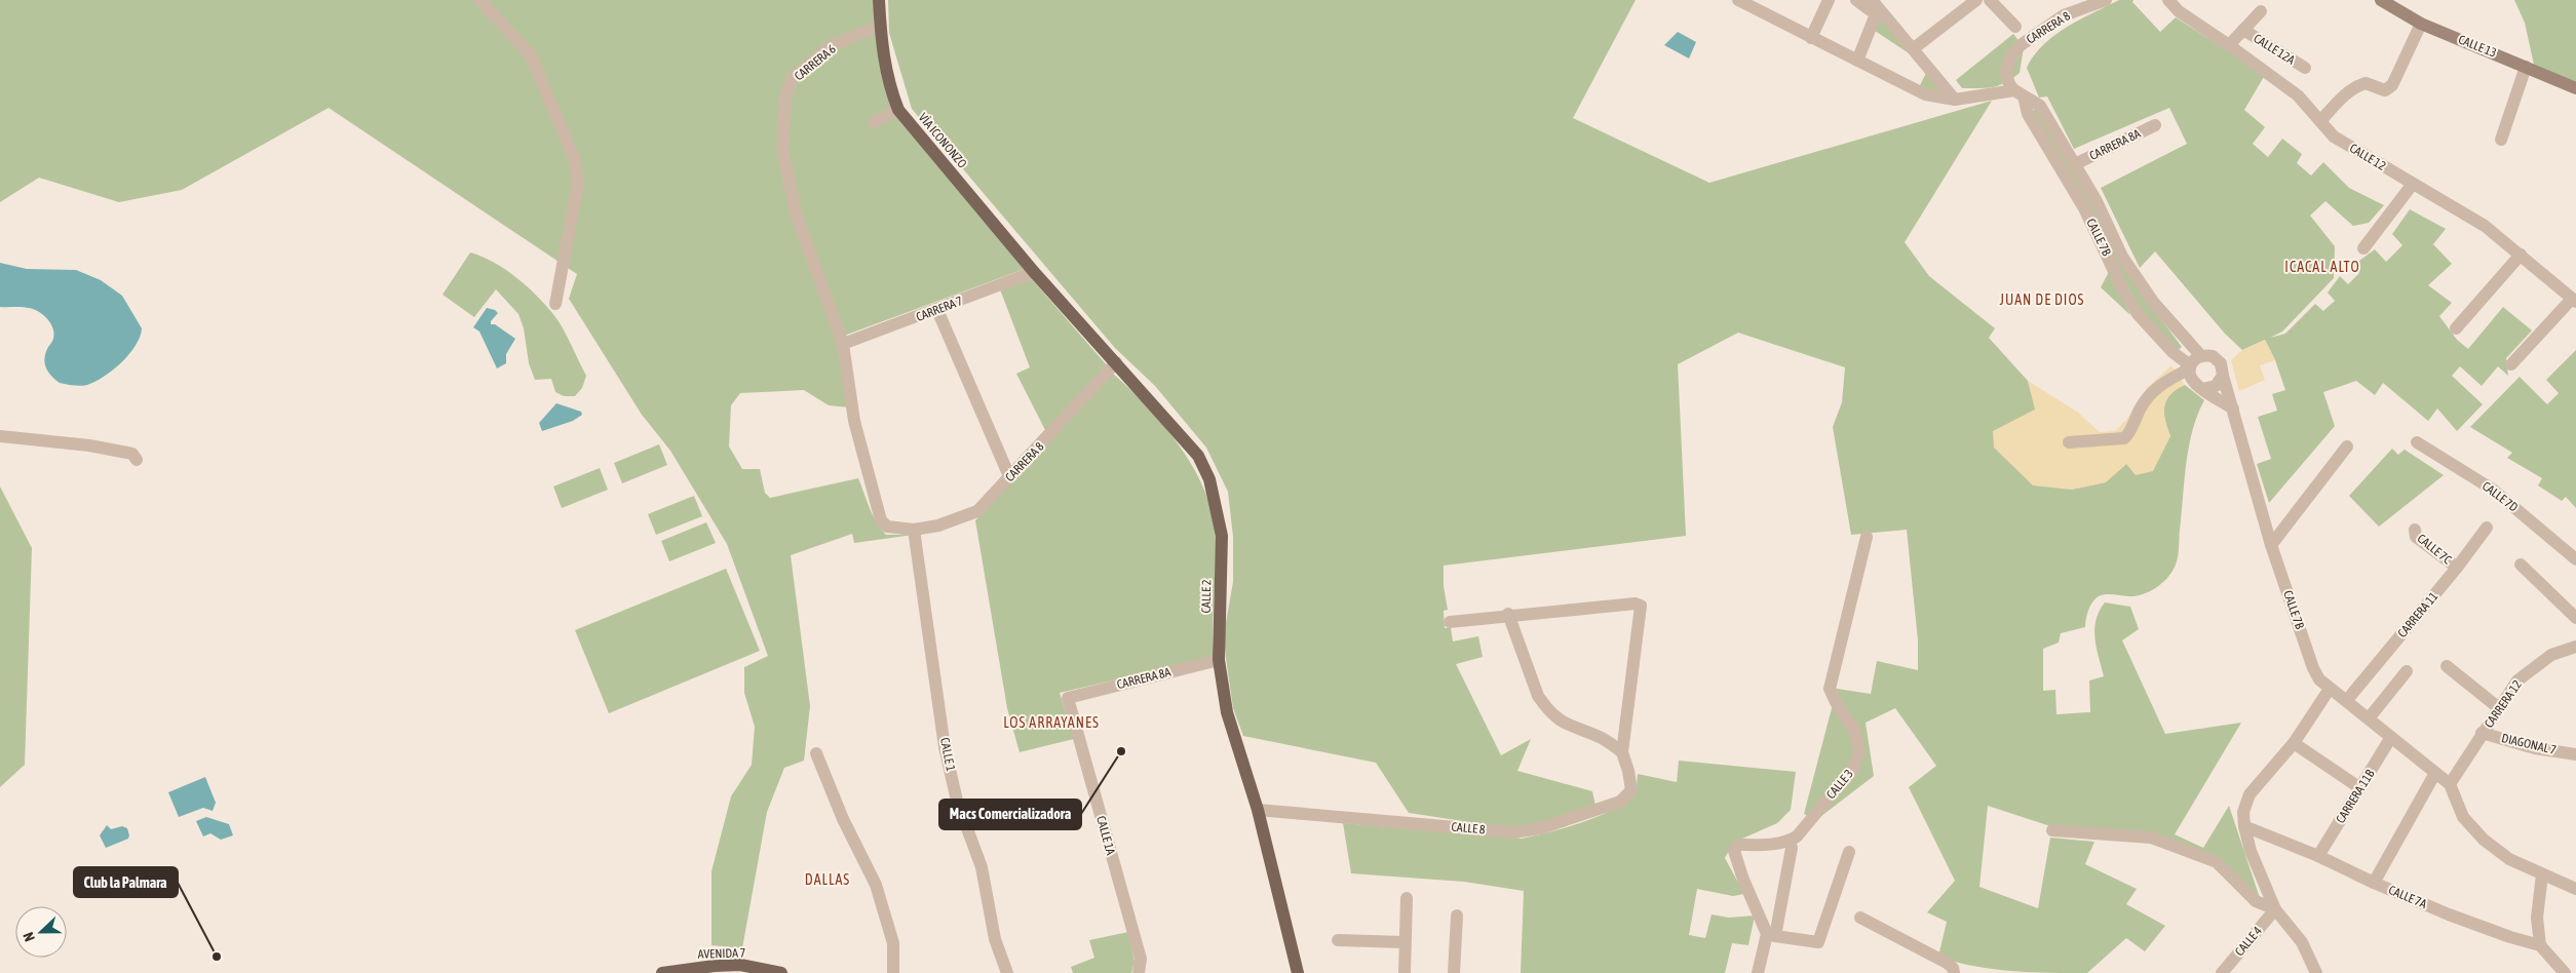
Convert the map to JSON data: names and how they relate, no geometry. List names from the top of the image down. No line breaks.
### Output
{"streets":{"main road":["CALLE 13","VÍA ICONONZO","CALLE 2","AVENIDA 7"],"street":["CARRERA 8","CALLE 12A","CARRERA 6","CARRERA 8A","CALLE 12","CALLE 7B","CARRERA 7","CALLE 7D","CALLE 7C","CARRERA 11","CARRERA 12","DIAGONAL 7","CALLE 1","CALLE 3","CARRERA 11B","CALLE 8","CALLE 1A","CALLE 7A","CALLE 4"]},"crossings":[["CARRERA 8","CARRERA 6"],["CARRERA 8","CALLE 7B"],["CARRERA 8","CARRERA 7"],["CARRERA 8","CALLE 2"],["CARRERA 8","CALLE 1"],["CARRERA 6","VÍA ICONONZO"],["CARRERA 6","CARRERA 7"],["VÍA ICONONZO","CARRERA 7"],["VÍA ICONONZO","CALLE 2"],["CARRERA 8A","CALLE 7B"],["CARRERA 8A","CALLE 2"],["CARRERA 8A","CALLE 1A"],["CALLE 7B","CARRERA 11"],["CALLE 7B","CARRERA 12"],["CALLE 7B","CARRERA 11B"],["CARRERA 7","CALLE 2"],["CALLE 7C","CARRERA 11"],["CALLE 2","CALLE 8"],["CARRERA 12","DIAGONAL 7"],["CARRERA 11B","CALLE 7A"]],"districts":["ICACAL ALTO","JUAN DE DIOS","LOS ARRAYANES","DALLAS"],"places":["Macs Comercializadora","Club la Palmara"],"north":"left"}
